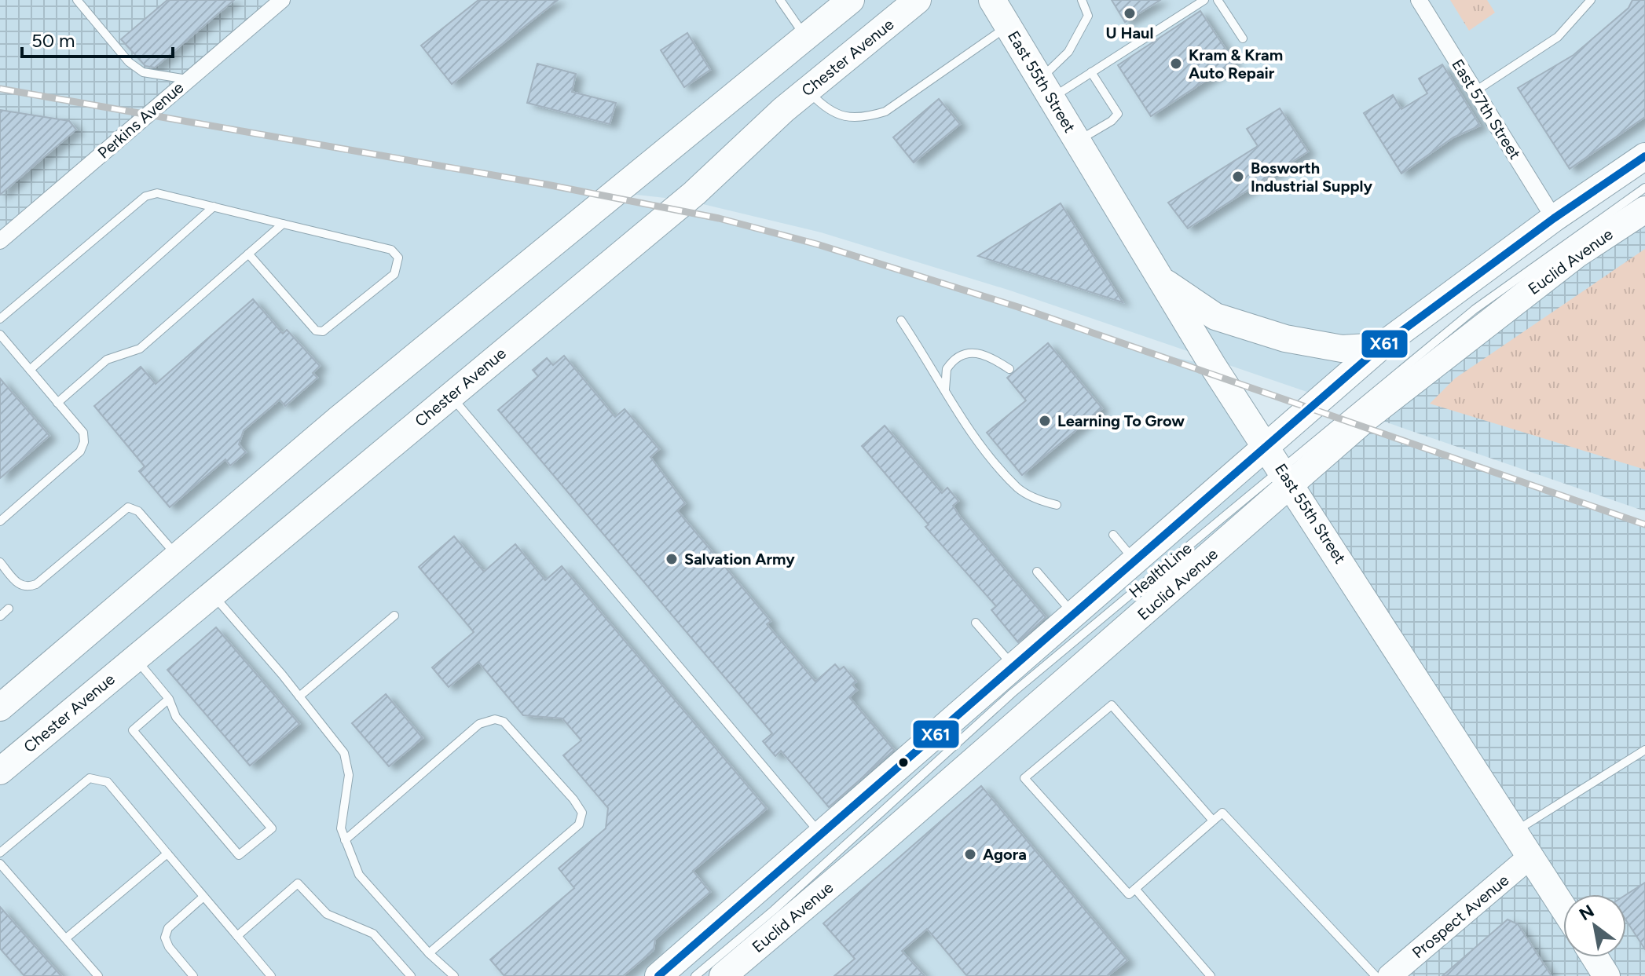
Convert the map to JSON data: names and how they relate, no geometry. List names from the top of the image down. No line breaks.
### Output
{"streets":{"main road":["Chester Avenue","East 55th Street","Euclid Avenue"],"street":["East 57th Street","Perkins Avenue","Prospect Avenue"],"lane":["HealthLine"]},"crossings":[["East 55th Street","Euclid Avenue"],["East 55th Street","HealthLine"],["East 55th Street","Prospect Avenue"],["Euclid Avenue","HealthLine"]],"places":["U Haul","Kram & Kram Auto Repair","Bosworth Industrial Supply","Learning To Grow","Salvation Army","Agora"],"lines":["transit line X61"],"scale_bar":"50 m","north":"top left"}
